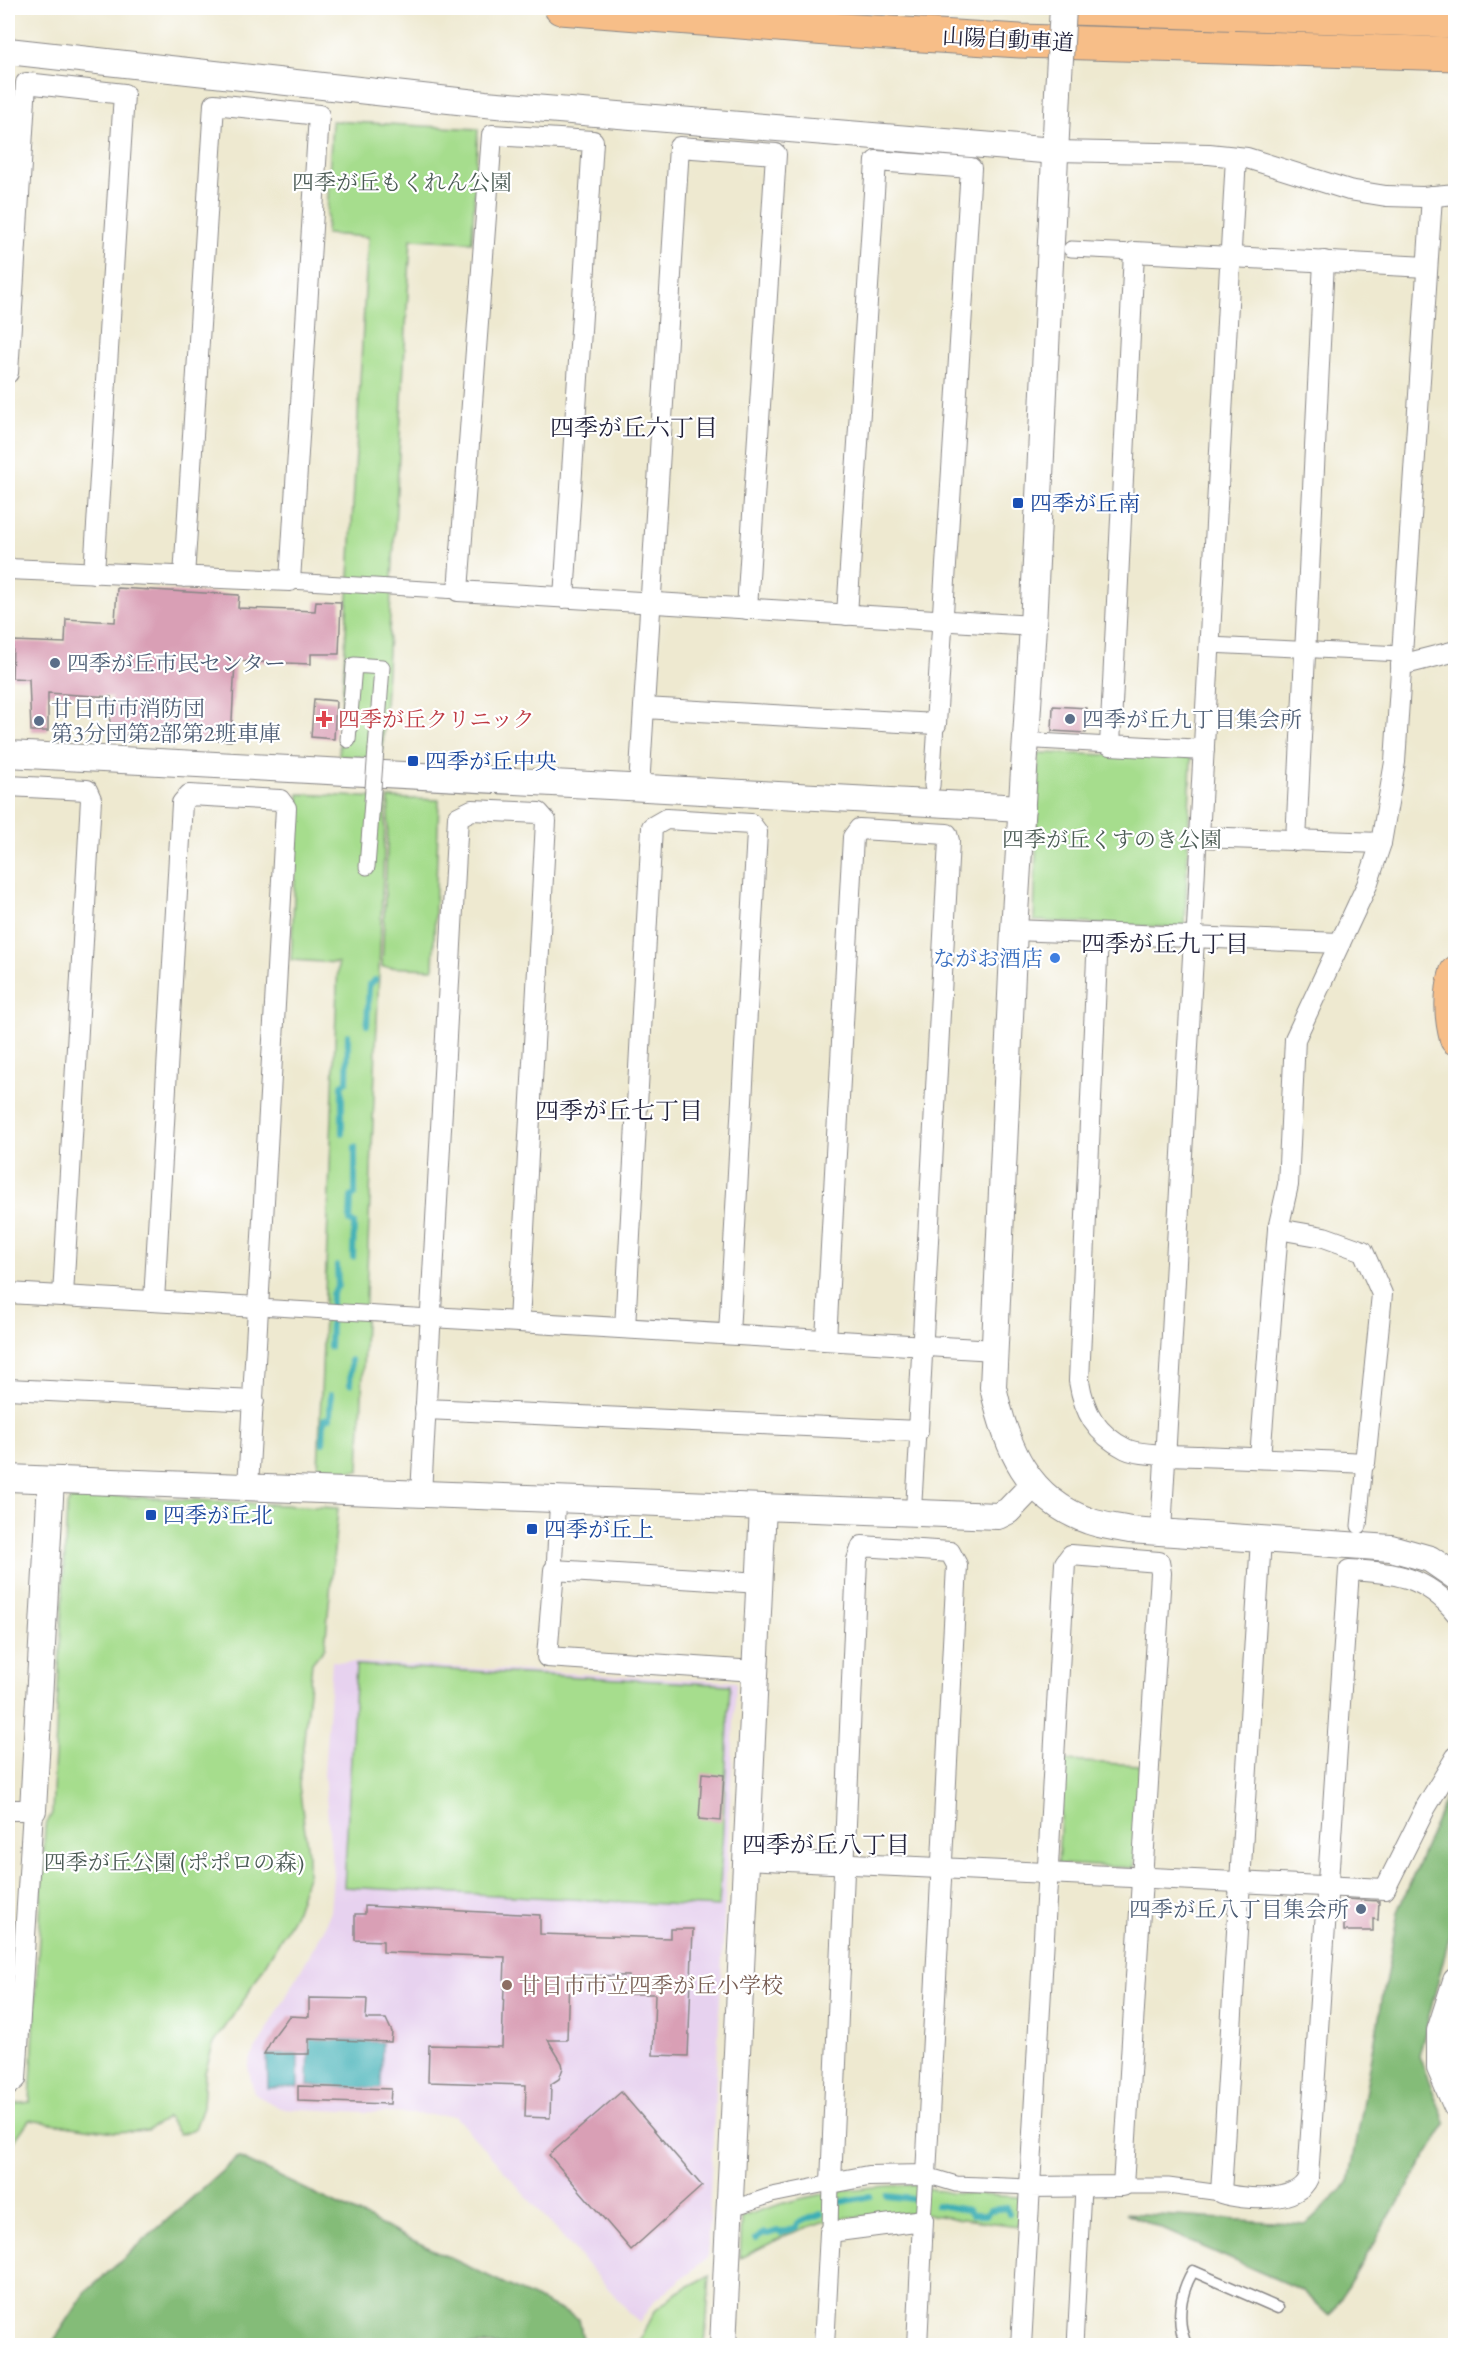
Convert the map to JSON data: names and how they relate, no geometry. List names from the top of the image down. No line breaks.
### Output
{"streets":{"highway":["山陽自動車道"]},"districts":["四季が丘六丁目","四季が丘九丁目","四季が丘七丁目","四季が丘八丁目"],"parks":["四季が丘もくれん公園","四季が丘くすのき公園","四季が丘公園 (ポポロの森)"],"places":{"transit":["四季が丘南","四季が丘中央","四季が丘北","四季が丘上"],"other":["四季が丘市民センター","四季が丘九丁目集会所","廿日市市消防団 第3分団第2部第2班車庫","ながお酒店","四季が丘八丁目集会所","廿日市市立四季が丘小学校"],"health":["四季が丘クリニック"]}}
